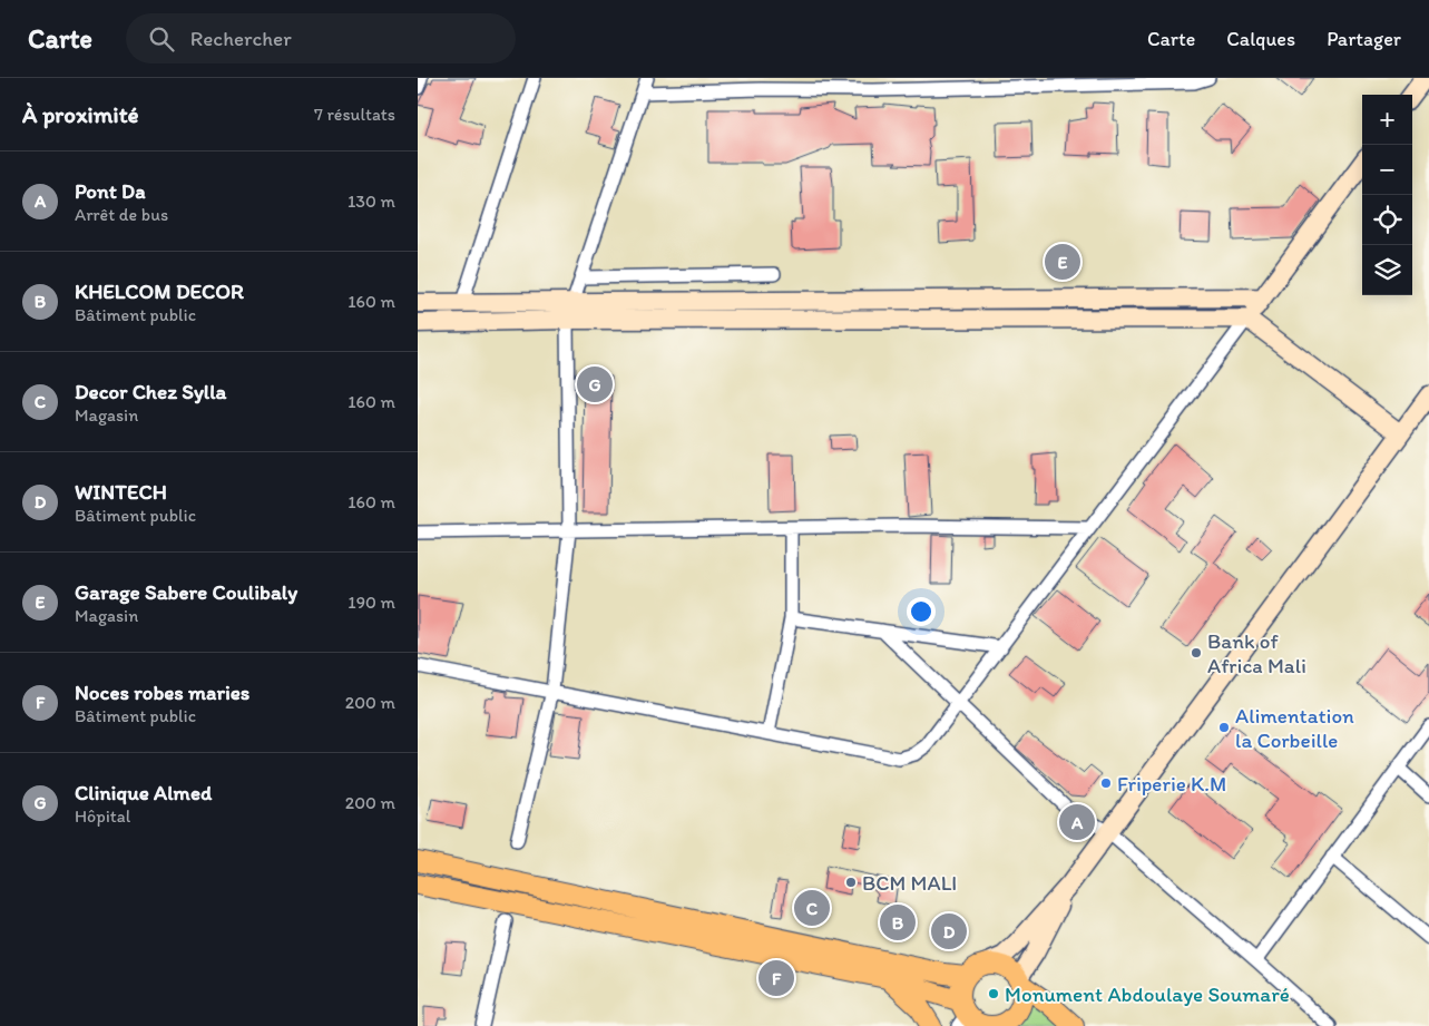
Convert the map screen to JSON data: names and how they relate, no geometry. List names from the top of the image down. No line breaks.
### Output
{"places":["Bank of Africa Mali","Alimentation la Corbeille","Friperie K.M","BCM MALI","Monument Abdoulaye Soumaré"],"page":{"header":"Carte","search":"Rechercher","nav":["Carte","Calques","Partager"],"heading":["À proximité","7 résultats"],"map_buttons":["+","−"],"list":[{"mark":"A","name":"Pont Da","note":"Arrêt de bus","value":"130 m"},{"mark":"B","name":"KHELCOM DECOR","note":"Bâtiment public","value":"160 m"},{"mark":"C","name":"Decor Chez Sylla","note":"Magasin","value":"160 m"},{"mark":"D","name":"WINTECH","note":"Bâtiment public","value":"160 m"},{"mark":"E","name":"Garage Sabere Coulibaly","note":"Magasin","value":"190 m"},{"mark":"F","name":"Noces robes maries","note":"Bâtiment public","value":"200 m"},{"mark":"G","name":"Clinique Almed","note":"Hôpital","value":"200 m"}],"pins":["E","G","A","C","B","D","F"]}}
